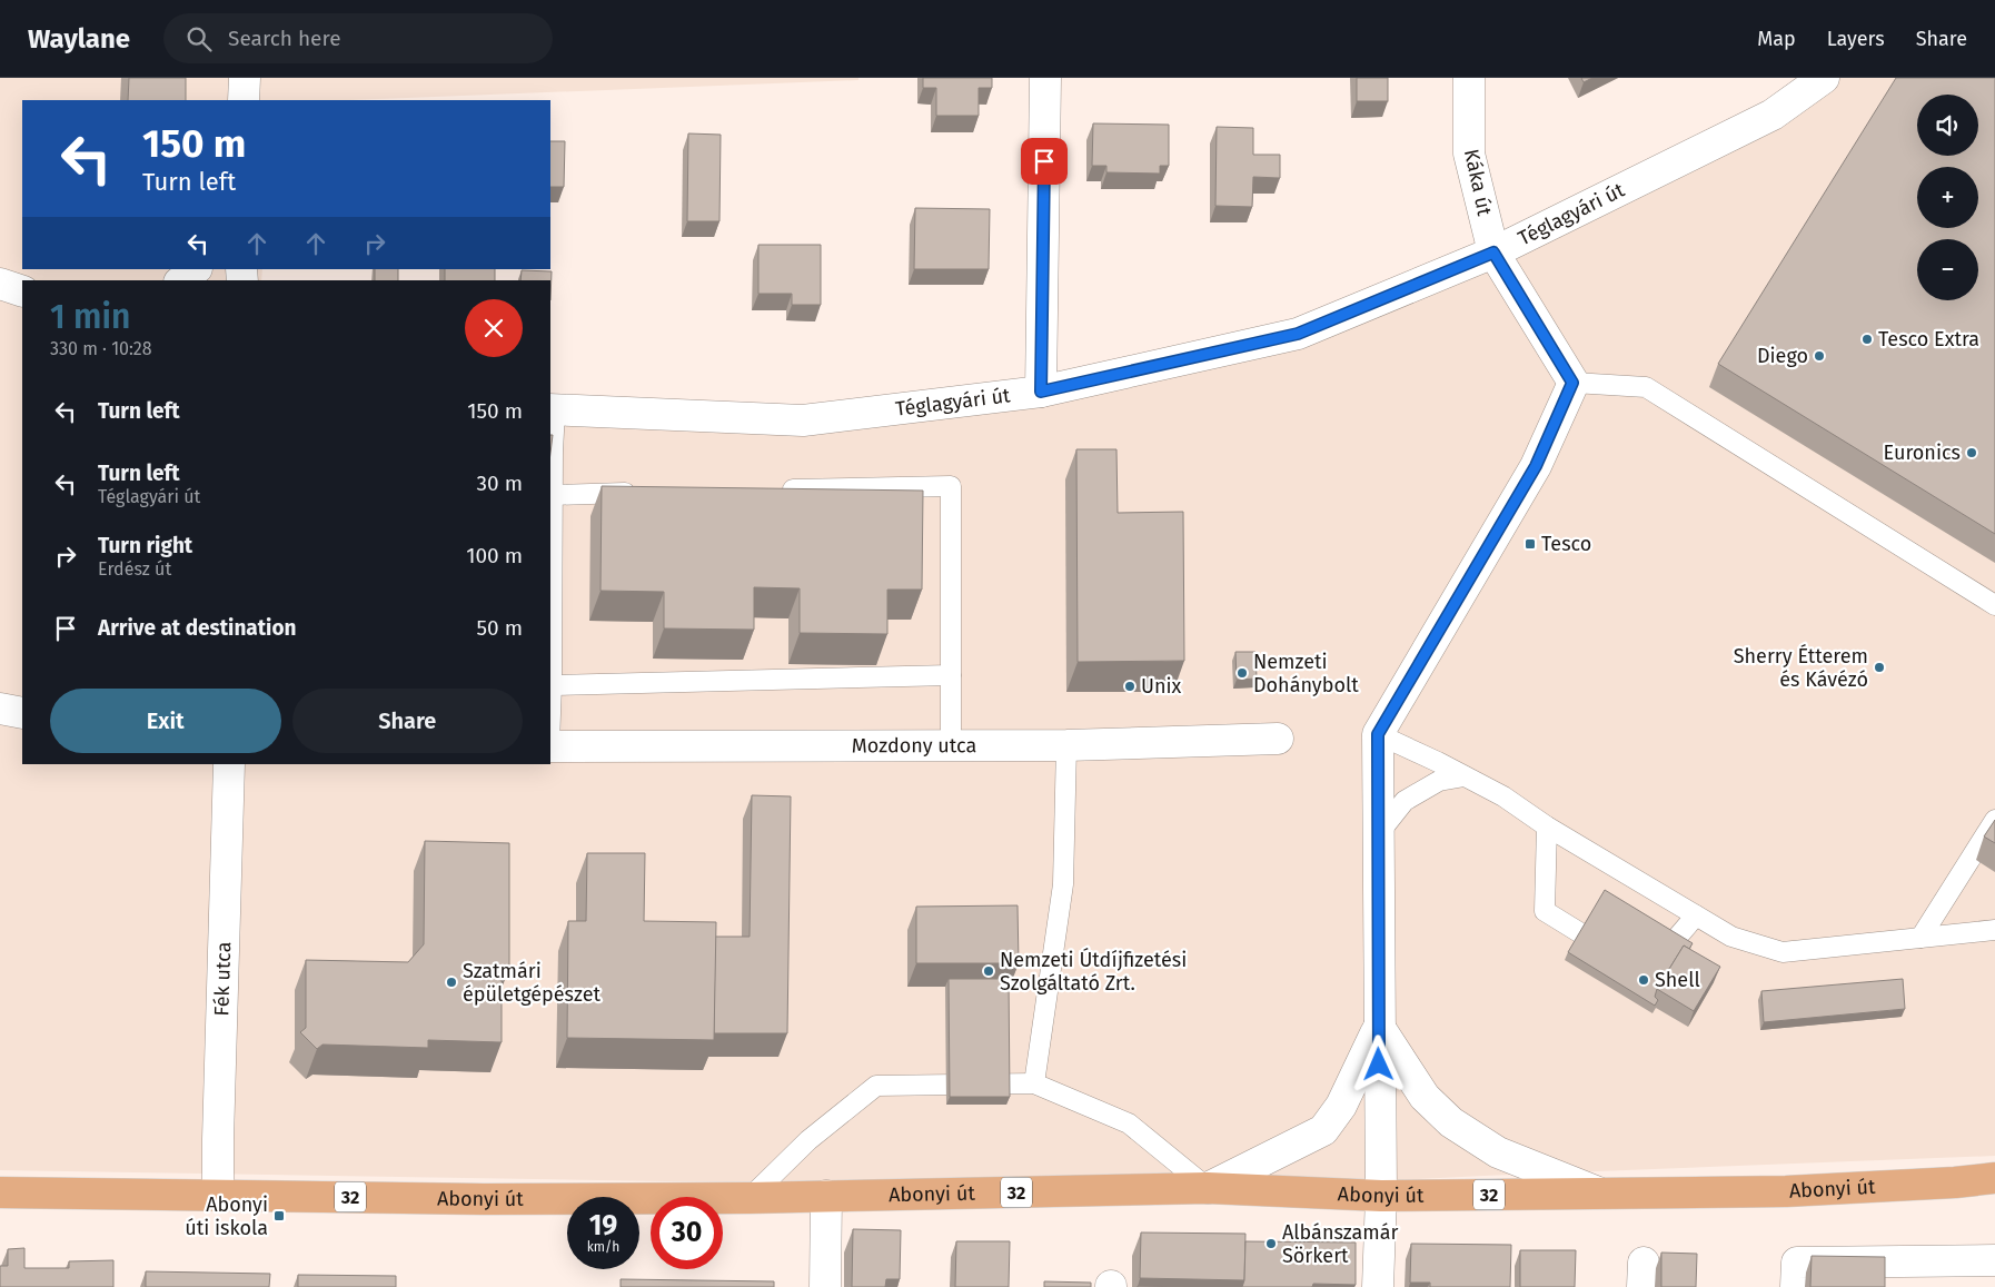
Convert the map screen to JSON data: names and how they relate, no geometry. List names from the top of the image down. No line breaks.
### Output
{"streets":{"main road":["Abonyi út","32"],"street":["Káka út","Téglagyári út","Mozdony utca","Fék utca"]},"crossings":[["Káka út","Téglagyári út"],["Fék utca","Abonyi út"]],"places":{"other":["Tesco Extra","Diego","Euronics","Sherry Étterem és Kávézó","Nemzeti Dohánybolt","Unix","Nemzeti Útdíjfizetési Szolgáltató Zrt.","Shell","Szatmári épületgépészet","Albánszamár Sörkert"],"transit":["Tesco","Abonyi úti iskola"]},"page":{"header":"Waylane","search":"Search here","nav":["Map","Layers","Share"],"map_buttons":["+","−"],"turn":["150 m","Turn left"],"heading":["1 min","330 m · 10:28"],"list":[{"name":"Turn left","value":"150 m"},{"name":"Turn left","note":"Téglagyári út","value":"30 m"},{"name":"Turn right","note":"Erdész út","value":"100 m"},{"name":"Arrive at destination","value":"50 m"}],"buttons":["Exit","Share"],"speed":"19 km/h","limit":"30"}}
